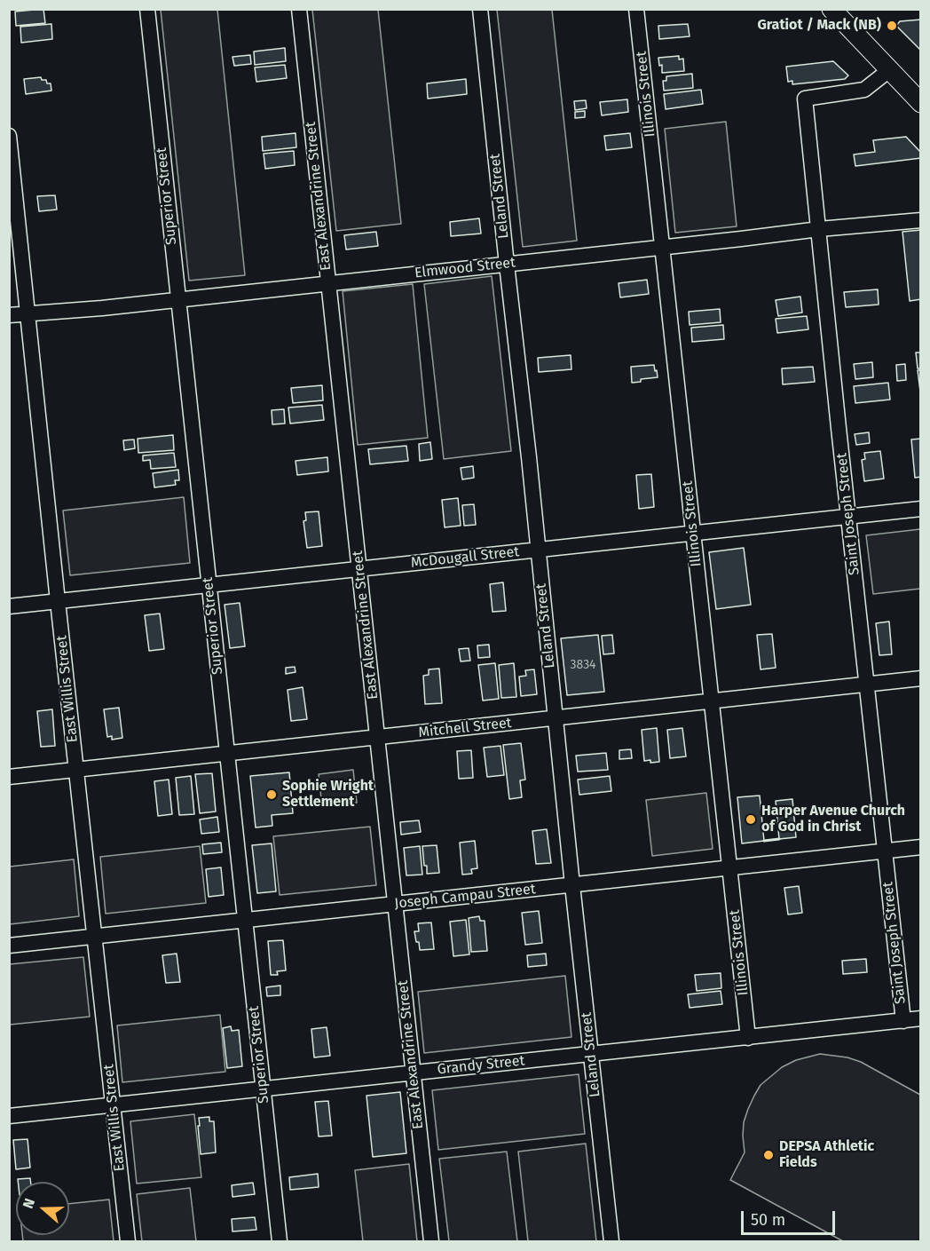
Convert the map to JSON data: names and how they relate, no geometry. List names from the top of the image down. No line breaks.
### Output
{"streets":{"street":["Illinois Street","Superior Street","East Alexandrine Street","Leland Street","Elmwood Street","Saint Joseph Street","McDougall Street","East Willis Street","Mitchell Street","Joseph Campau Street","Grandy Street"]},"crossings":[["Illinois Street","Elmwood Street"],["Illinois Street","McDougall Street"],["Illinois Street","Mitchell Street"],["Illinois Street","Joseph Campau Street"],["Illinois Street","Grandy Street"],["Superior Street","Elmwood Street"],["Superior Street","McDougall Street"],["Superior Street","Mitchell Street"],["Superior Street","Joseph Campau Street"],["Superior Street","Grandy Street"],["East Alexandrine Street","Elmwood Street"],["East Alexandrine Street","McDougall Street"],["East Alexandrine Street","Mitchell Street"],["East Alexandrine Street","Joseph Campau Street"],["East Alexandrine Street","Grandy Street"],["Leland Street","Elmwood Street"],["Leland Street","McDougall Street"],["Leland Street","Mitchell Street"],["Leland Street","Joseph Campau Street"],["Leland Street","Grandy Street"],["Elmwood Street","Saint Joseph Street"],["Elmwood Street","East Willis Street"],["Saint Joseph Street","McDougall Street"],["Saint Joseph Street","Mitchell Street"],["Saint Joseph Street","Joseph Campau Street"],["Saint Joseph Street","Grandy Street"],["McDougall Street","East Willis Street"],["East Willis Street","Mitchell Street"],["East Willis Street","Joseph Campau Street"],["East Willis Street","Grandy Street"]],"places":["Gratiot / Mack (NB)","Sophie Wright Settlement","Harper Avenue Church of God in Christ","DEPSA Athletic Fields"],"house_numbers":["3834"],"scale_bar":"50 m","north":"left"}
